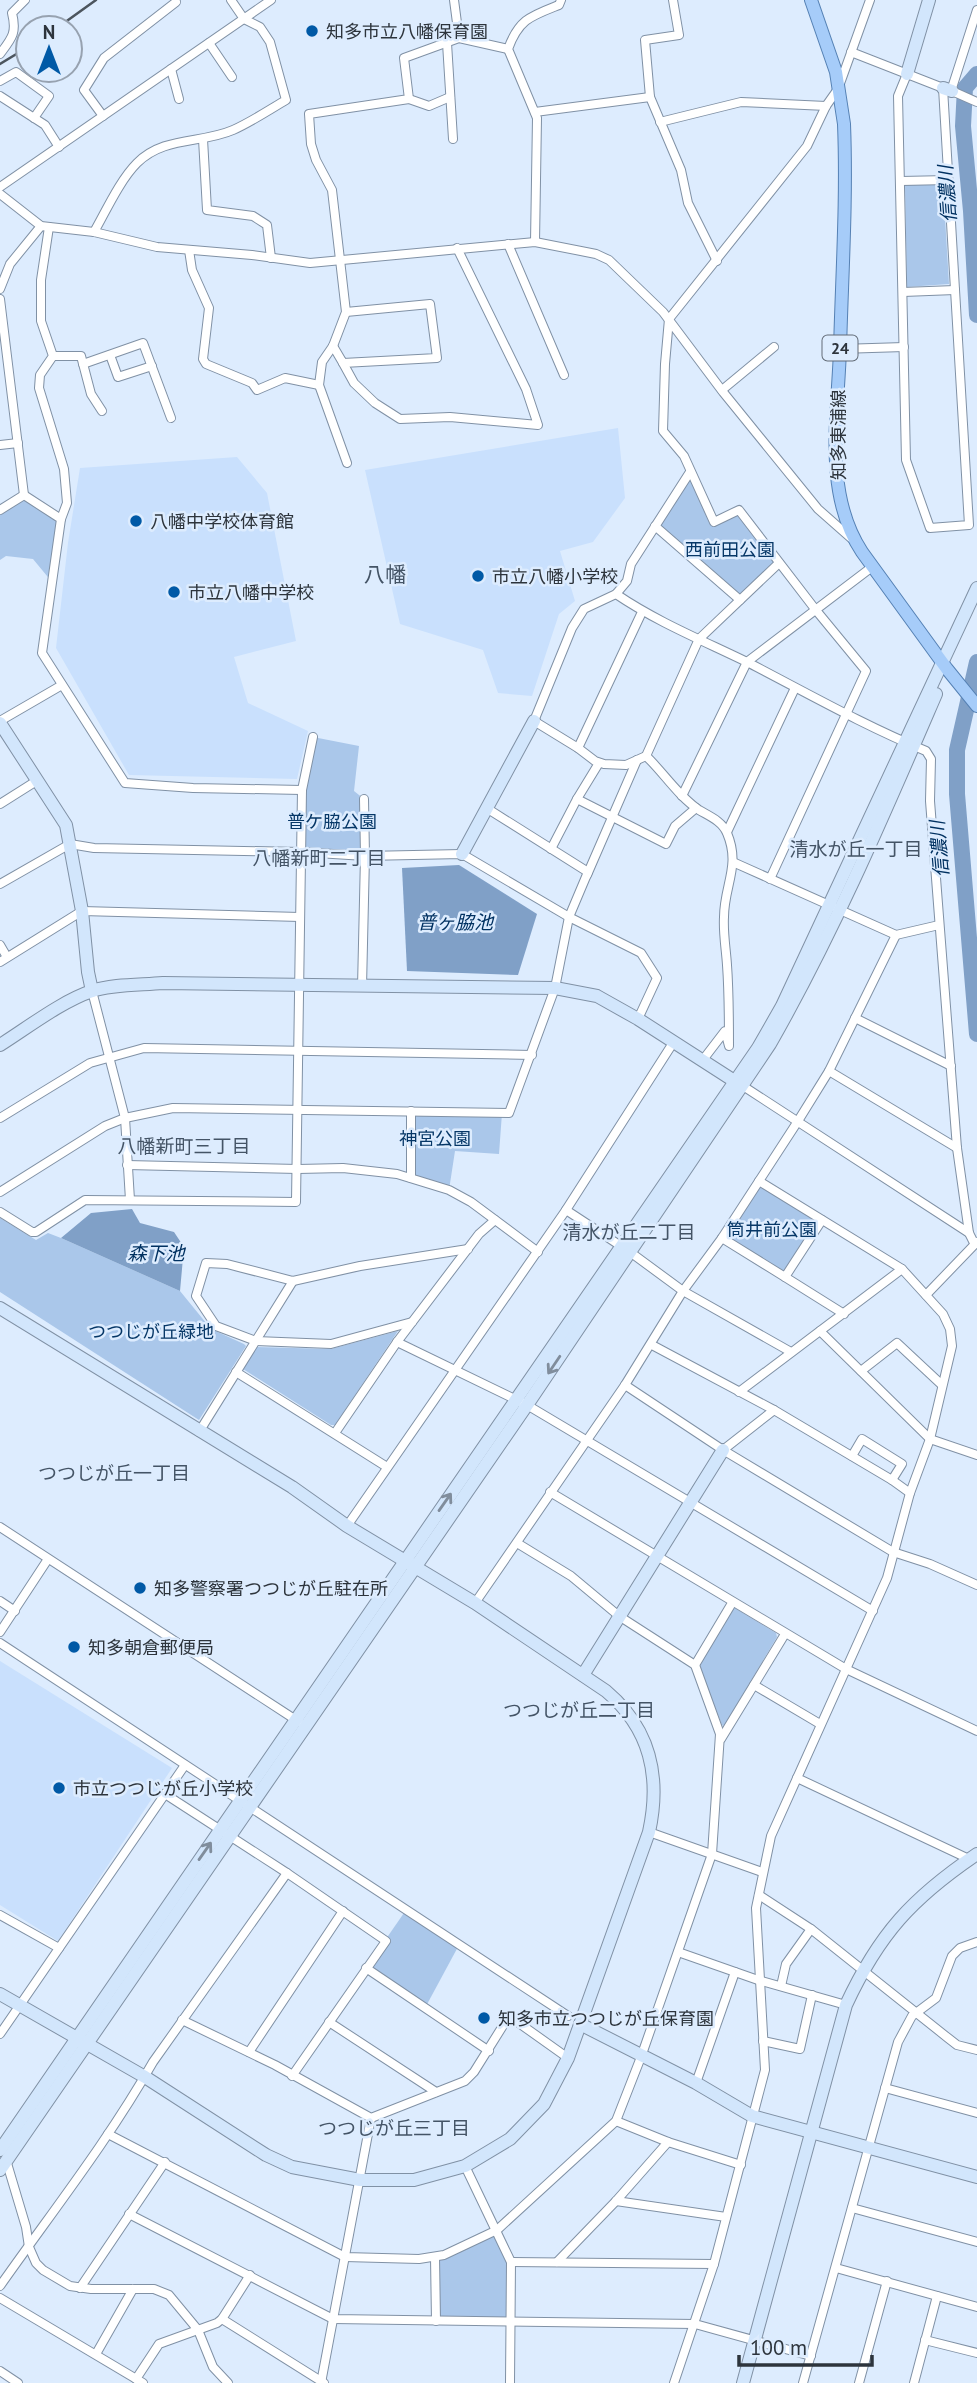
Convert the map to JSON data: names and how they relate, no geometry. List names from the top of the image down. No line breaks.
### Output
{"streets":{"main road":["24","知多東浦線"]},"districts":["八幡","清水が丘一丁目","八幡新町二丁目","八幡新町三丁目","清水が丘二丁目","つつじが丘一丁目","つつじが丘二丁目","つつじが丘三丁目"],"water":["信濃川","普ヶ脇池","森下池"],"parks":["西前田公園","普ケ脇公園","神宮公園","筒井前公園","つつじが丘緑地"],"places":["知多市立八幡保育園","八幡中学校体育館","市立八幡小学校","市立八幡中学校","知多警察署つつじが丘駐在所","知多朝倉郵便局","市立つつじが丘小学校","知多市立つつじが丘保育園"],"scale_bar":"100 m","north":"top"}
